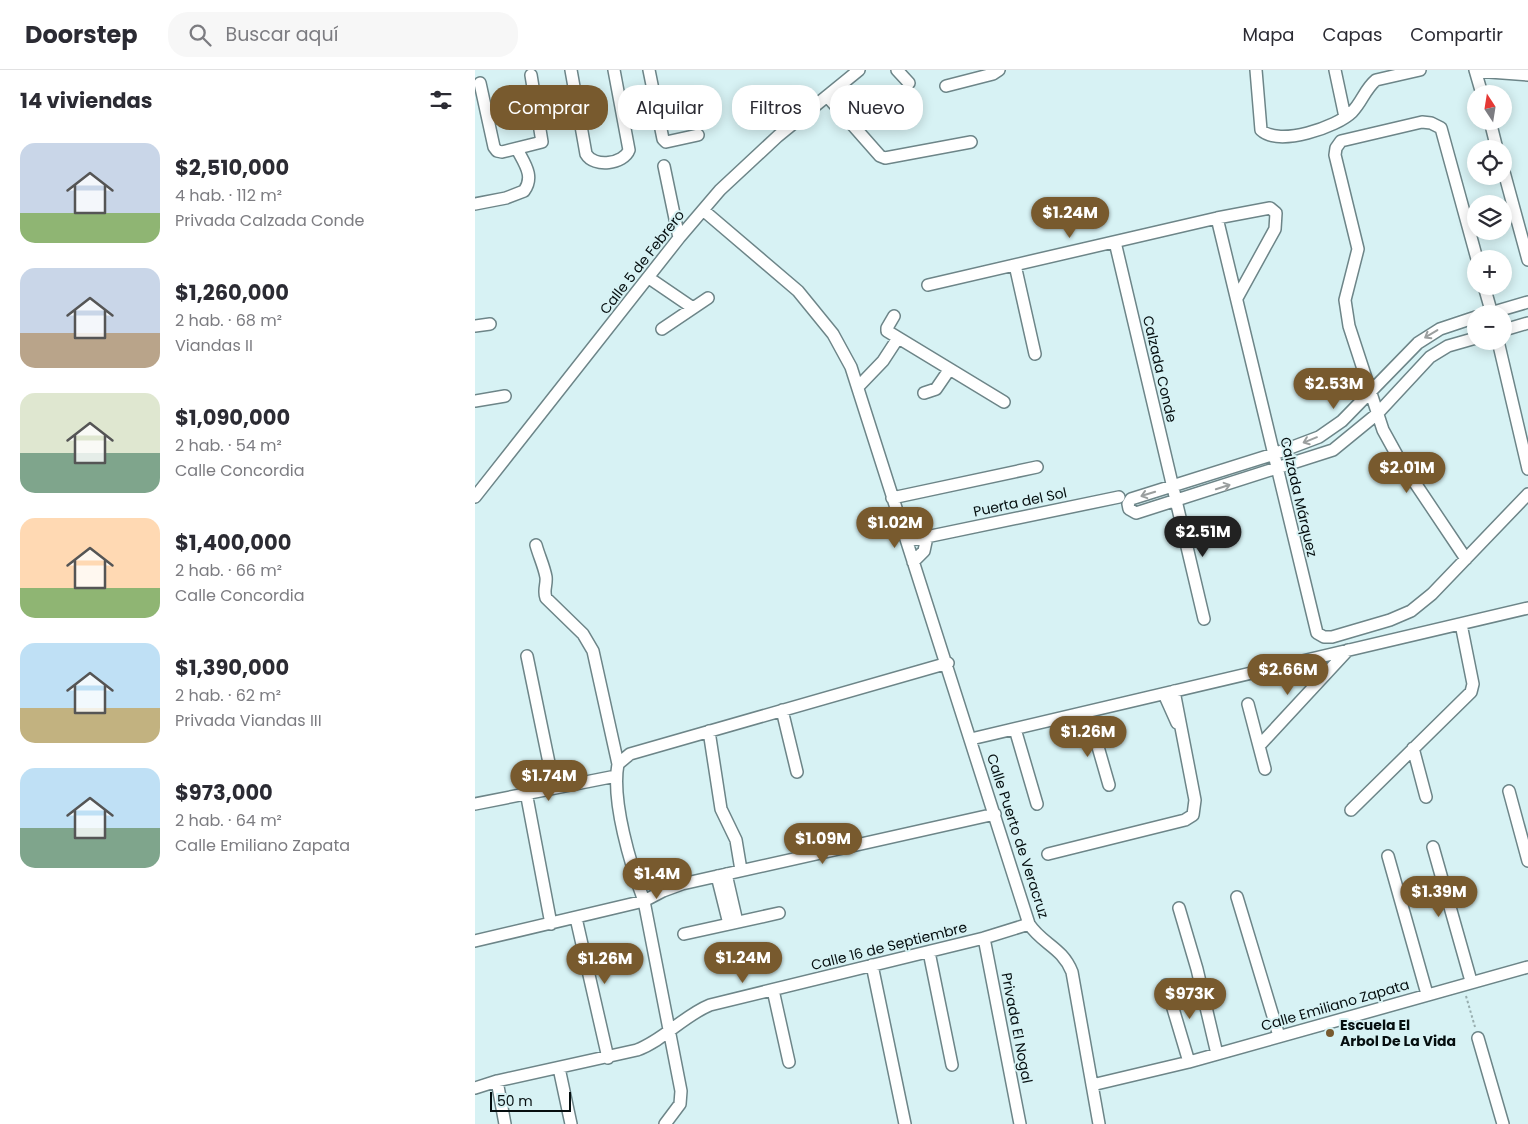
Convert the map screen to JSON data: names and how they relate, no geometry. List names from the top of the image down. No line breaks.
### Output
{"streets":{"street":["Calle 5 de Febrero","Calzada Conde","Calzada Márquez","Puerta del Sol","Calle Puerto de Veracruz","Calle 16 de Septiembre","Calle Emiliano Zapata","Privada El Nogal"]},"crossings":[["Calle 5 de Febrero","Calle Puerto de Veracruz"],["Puerta del Sol","Calle Puerto de Veracruz"],["Calle Puerto de Veracruz","Calle 16 de Septiembre"],["Calle Puerto de Veracruz","Calle Emiliano Zapata"],["Calle 16 de Septiembre","Privada El Nogal"]],"places":["Escuela El Arbol De La Vida"],"scale_bar":"50 m","north":"top","page":{"header":"Doorstep","search":"Buscar aquí","nav":["Mapa","Capas","Compartir"],"heading":"14 viviendas","map_buttons":["+","−"],"chip":["Comprar","Alquilar","Filtros","Nuevo"],"list":[{"name":"$2,510,000","note":"4 hab. · 112 m² · Privada Calzada Conde"},{"name":"$1,260,000","note":"2 hab. · 68 m² · Viandas II"},{"name":"$1,090,000","note":"2 hab. · 54 m² · Calle Concordia"},{"name":"$1,400,000","note":"2 hab. · 66 m² · Calle Concordia"},{"name":"$1,390,000","note":"2 hab. · 62 m² · Privada Viandas III"},{"name":"$973,000","note":"2 hab. · 64 m² · Calle Emiliano Zapata"}],"price":["$1.24M","$2.53M","$2.01M","$1.02M","$2.51M","$2.66M","$1.26M","$1.74M","$1.09M","$1.4M","$1.39M","$1.24M","$1.26M","$973K"],"scale":"50 m"}}
